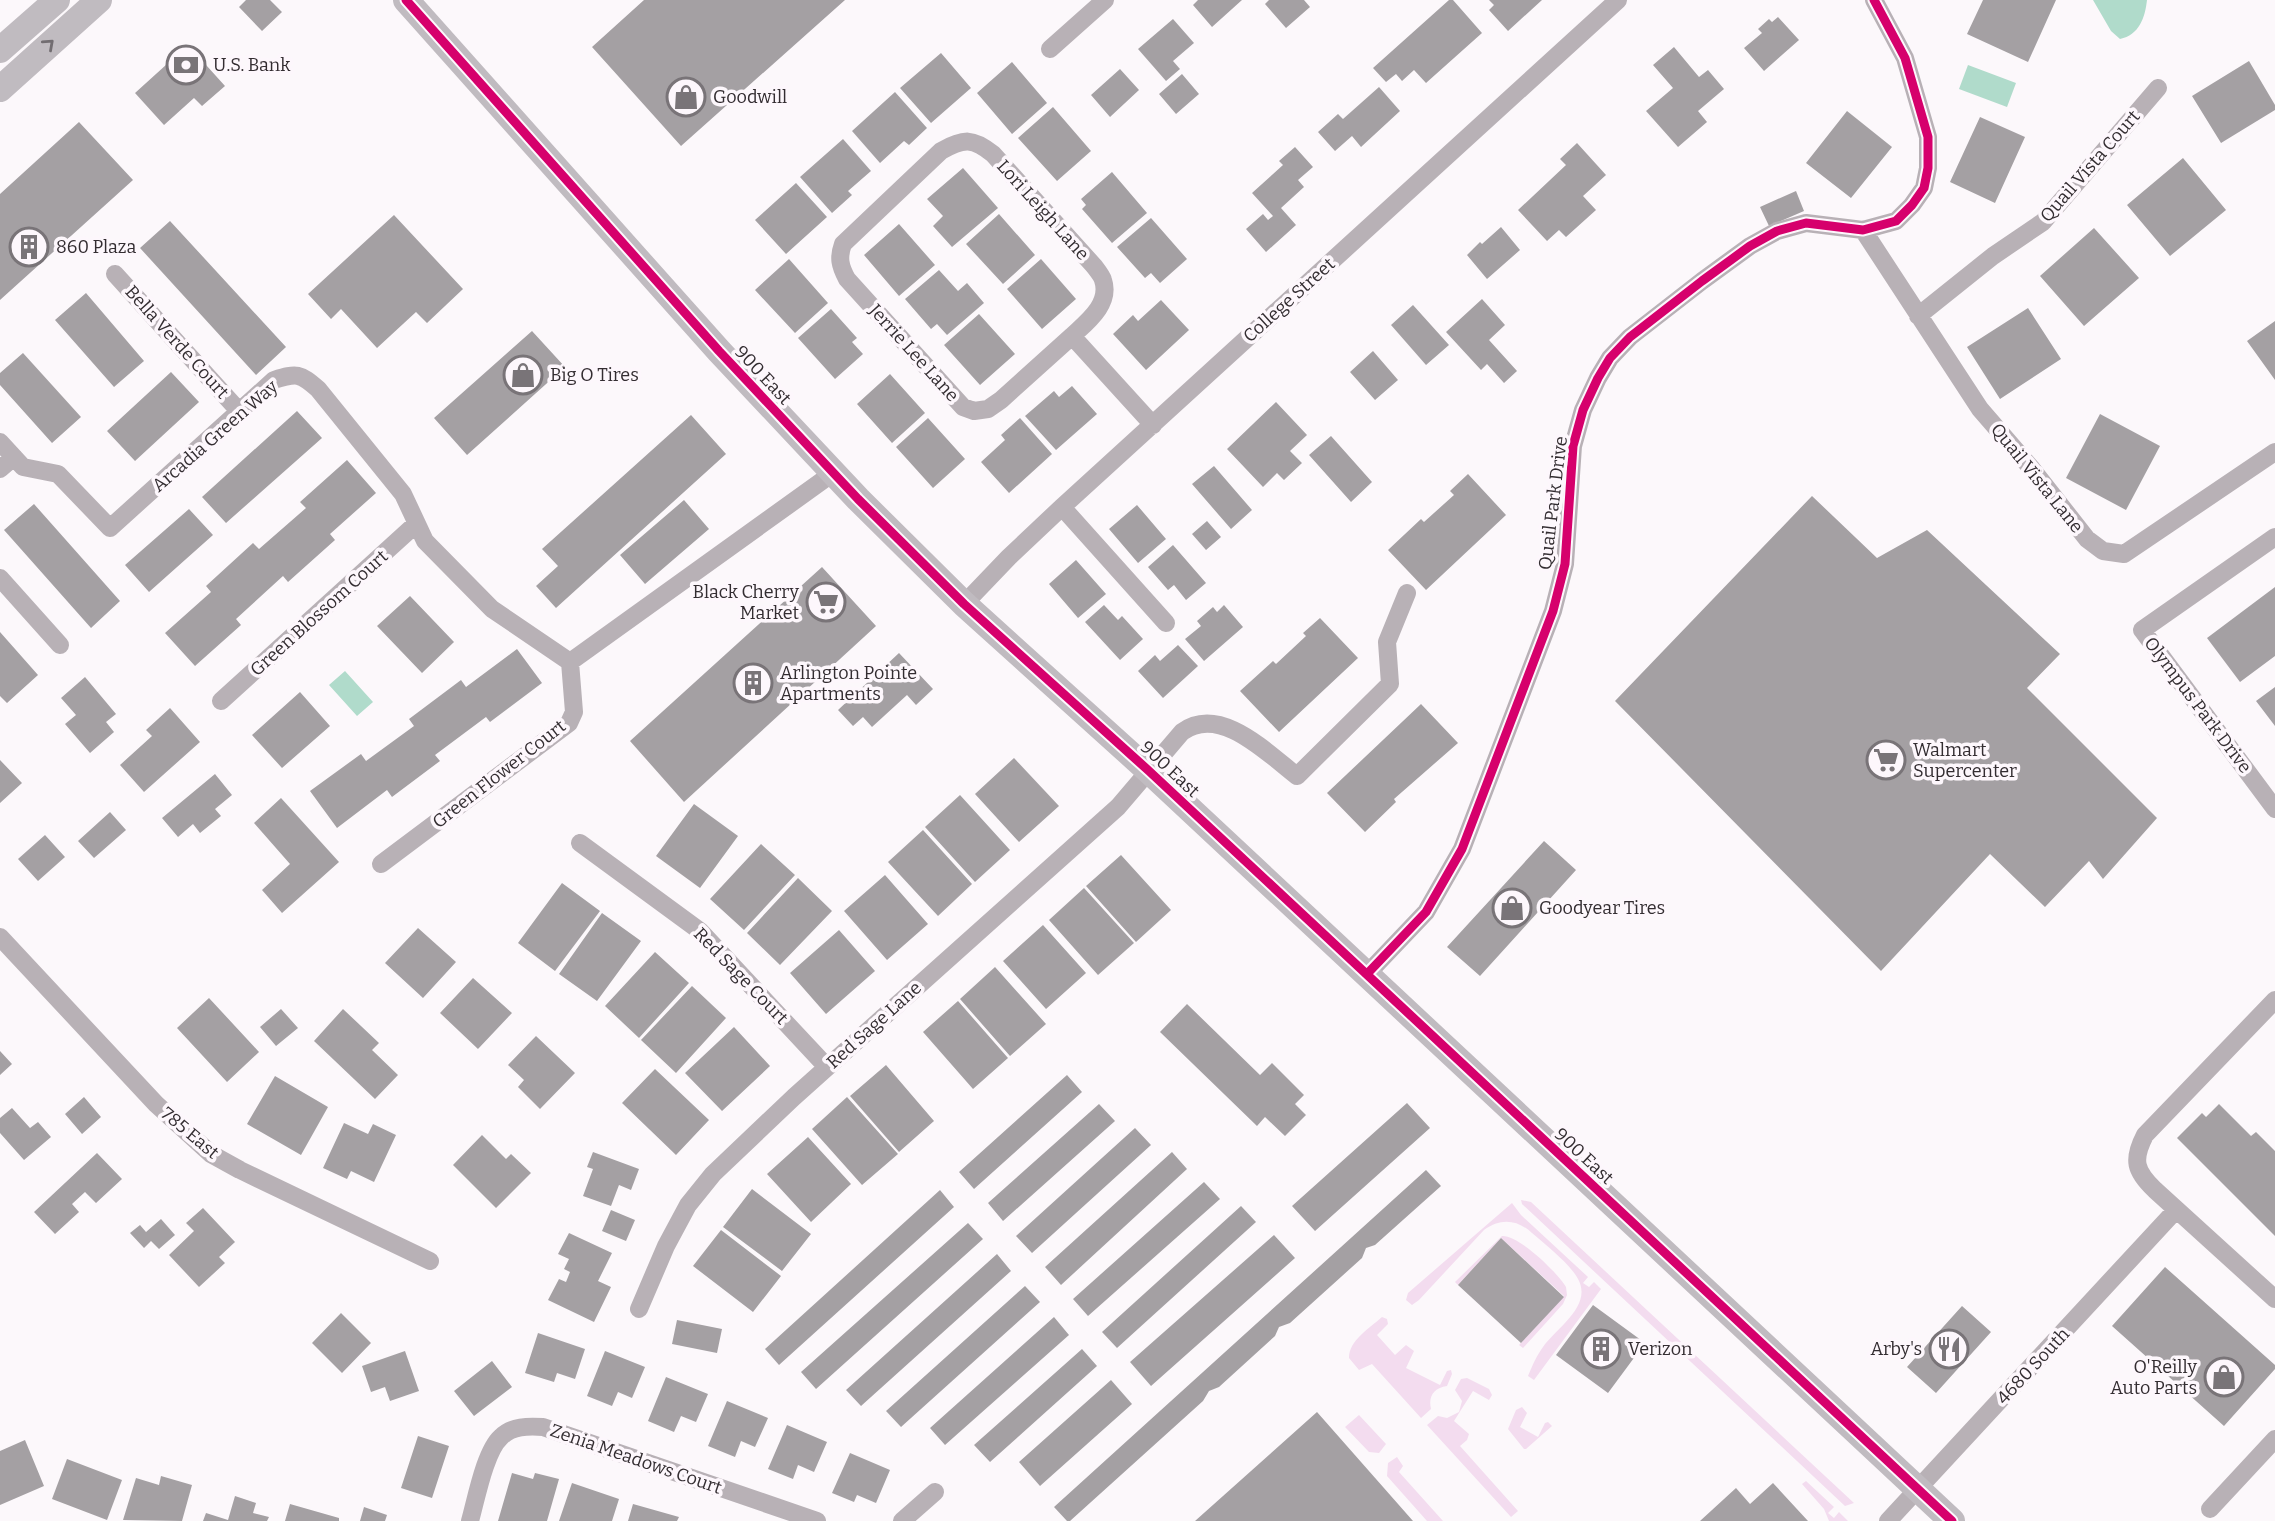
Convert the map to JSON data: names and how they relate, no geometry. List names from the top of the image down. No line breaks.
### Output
{"streets":{"main road":["900 East"],"street":["Quail Vista Court","Lori Leigh Lane","College Street","Bella Verde Court","Jerrie Lee Lane","Arcadia Green Way","Quail Vista Lane","Quail Park Drive","Green Blossom Court","Olympus Park Drive","Green Flower Court","Red Sage Court","Red Sage Lane","785 East","4680 South","Zenia Meadows Court"]},"crossings":[["Quail Vista Court","Quail Vista Lane"],["Lori Leigh Lane","Jerrie Lee Lane"],["College Street","900 East"],["Bella Verde Court","Arcadia Green Way"],["900 East","Quail Park Drive"],["900 East","Red Sage Lane"],["900 East","4680 South"],["Arcadia Green Way","Green Blossom Court"],["Arcadia Green Way","Green Flower Court"],["Quail Vista Lane","Quail Park Drive"],["Red Sage Court","Red Sage Lane"]],"places":{"bank":["U.S. Bank"],"shop":["Goodwill","Big O Tires","Goodyear Tires","O'Reilly Auto Parts"],"building":["860 Plaza","Arlington Pointe Apartments","Verizon"],"supermarket":["Black Cherry Market","Walmart Supercenter"],"restaurant":["Arby's"]}}
